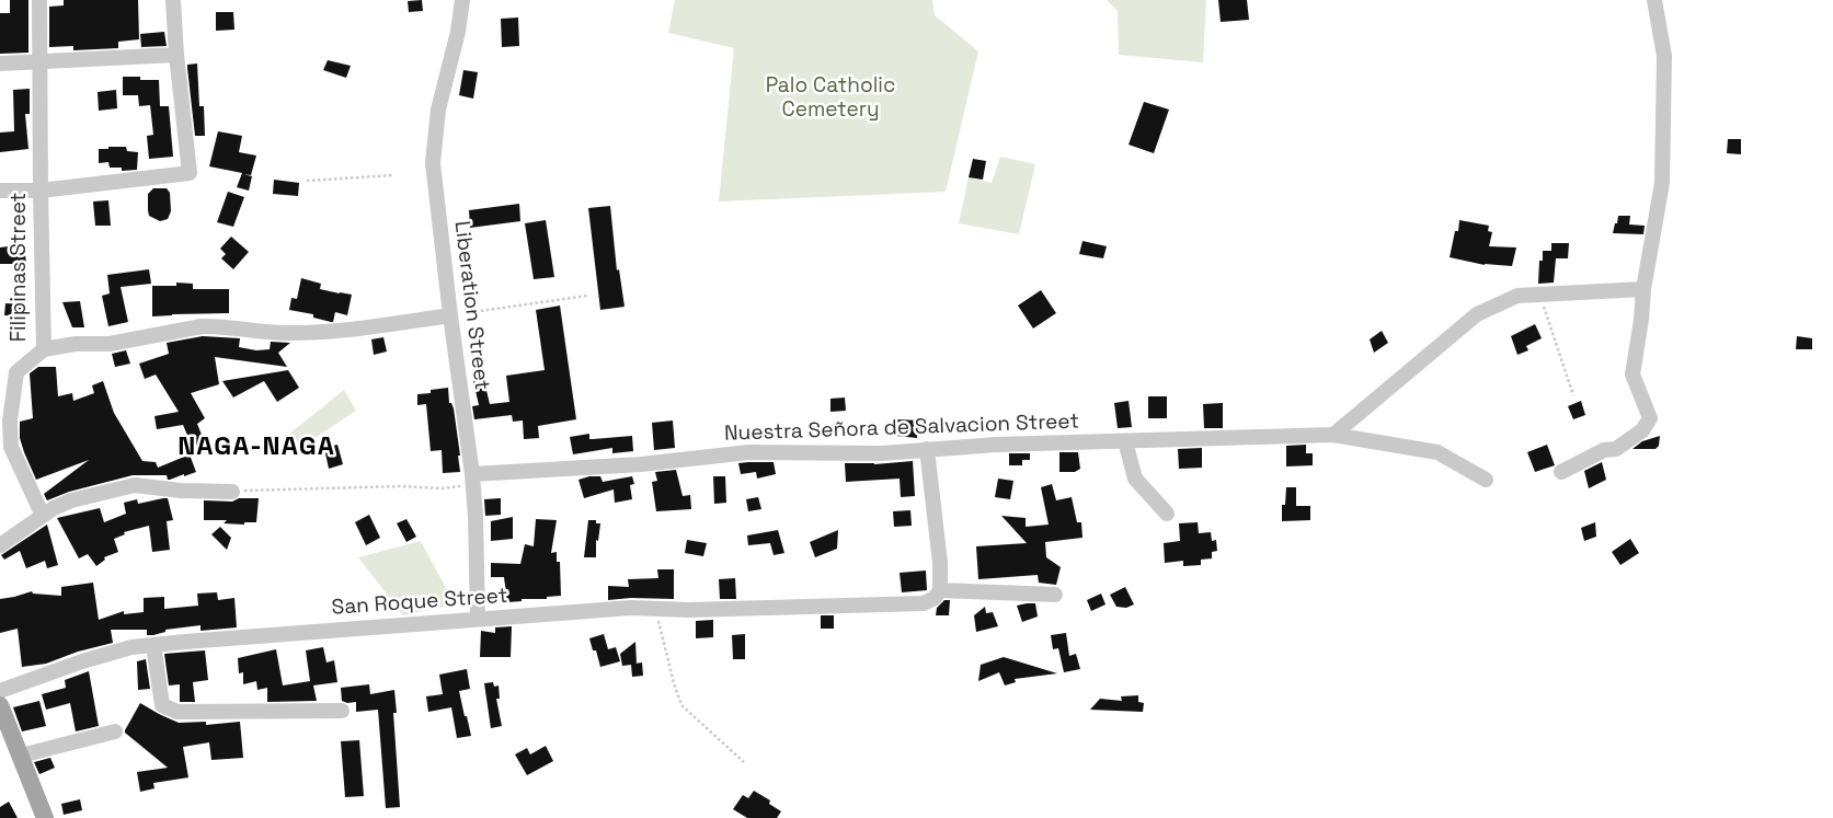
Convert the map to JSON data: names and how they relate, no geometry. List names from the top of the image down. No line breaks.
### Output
{"streets":{"street":["Filipinas Street","Liberation Street","Nuestra Señora de Salvacion Street","San Roque Street"]},"crossings":[["Liberation Street","Nuestra Señora de Salvacion Street"],["Liberation Street","San Roque Street"]],"districts":["NAGA-NAGA"],"parks":["Palo Catholic Cemetery"]}
